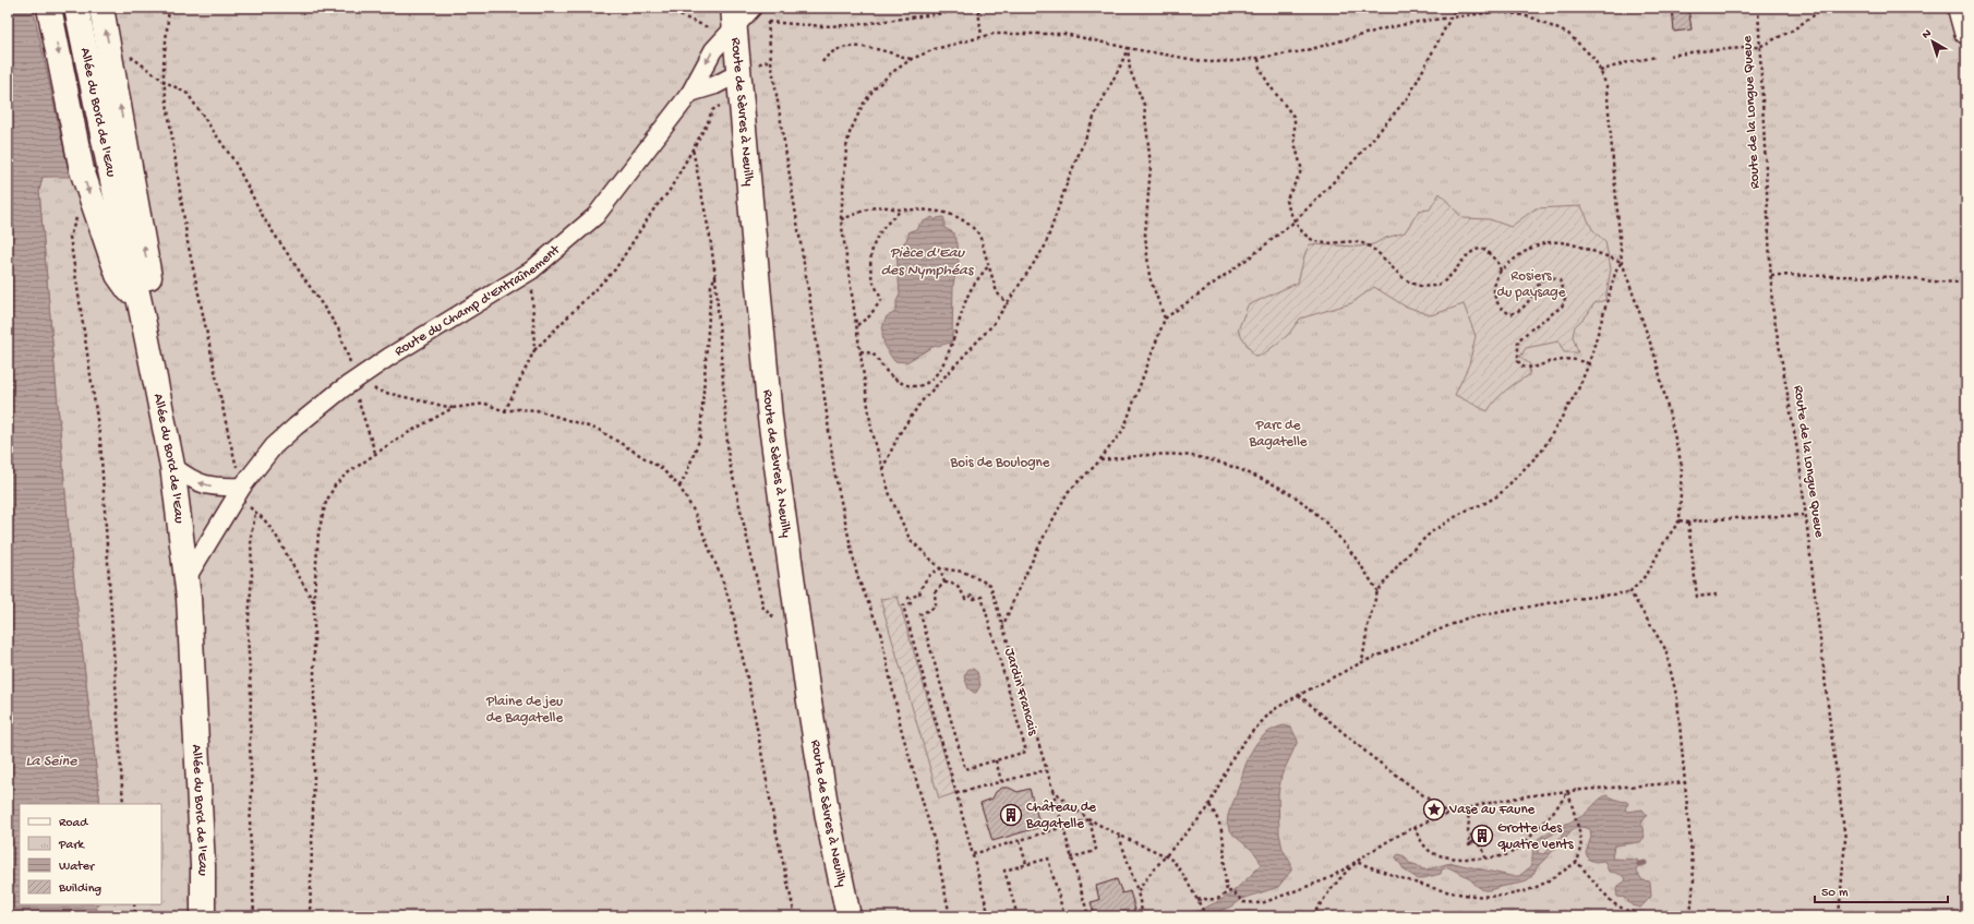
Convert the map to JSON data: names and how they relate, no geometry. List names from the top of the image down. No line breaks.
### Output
{"streets":{"main road":["Allée du Bord de l'Eau","Route de Sèvres à Neuilly"],"street":["Route du Champ d'Entraînement"],"path":["Route de la Longue Queue","Jardin Francais"]},"crossings":[["Allée du Bord de l'Eau","Route du Champ d'Entraînement"],["Route de Sèvres à Neuilly","Route du Champ d'Entraînement"]],"water":["Pièce d'Eau des Nymphéas","La Seine"],"parks":["Rosiers du paysage","Parc de Bagatelle","Bois de Boulogne","Plaine de jeu de Bagatelle"],"places":{"place":["Vase au Faune"],"building":["Château de Bagatelle","Grotte des quatre vents"]},"legend":["Road","Park","Water","Building"],"scale_bar":"50 m","north":"top left"}
